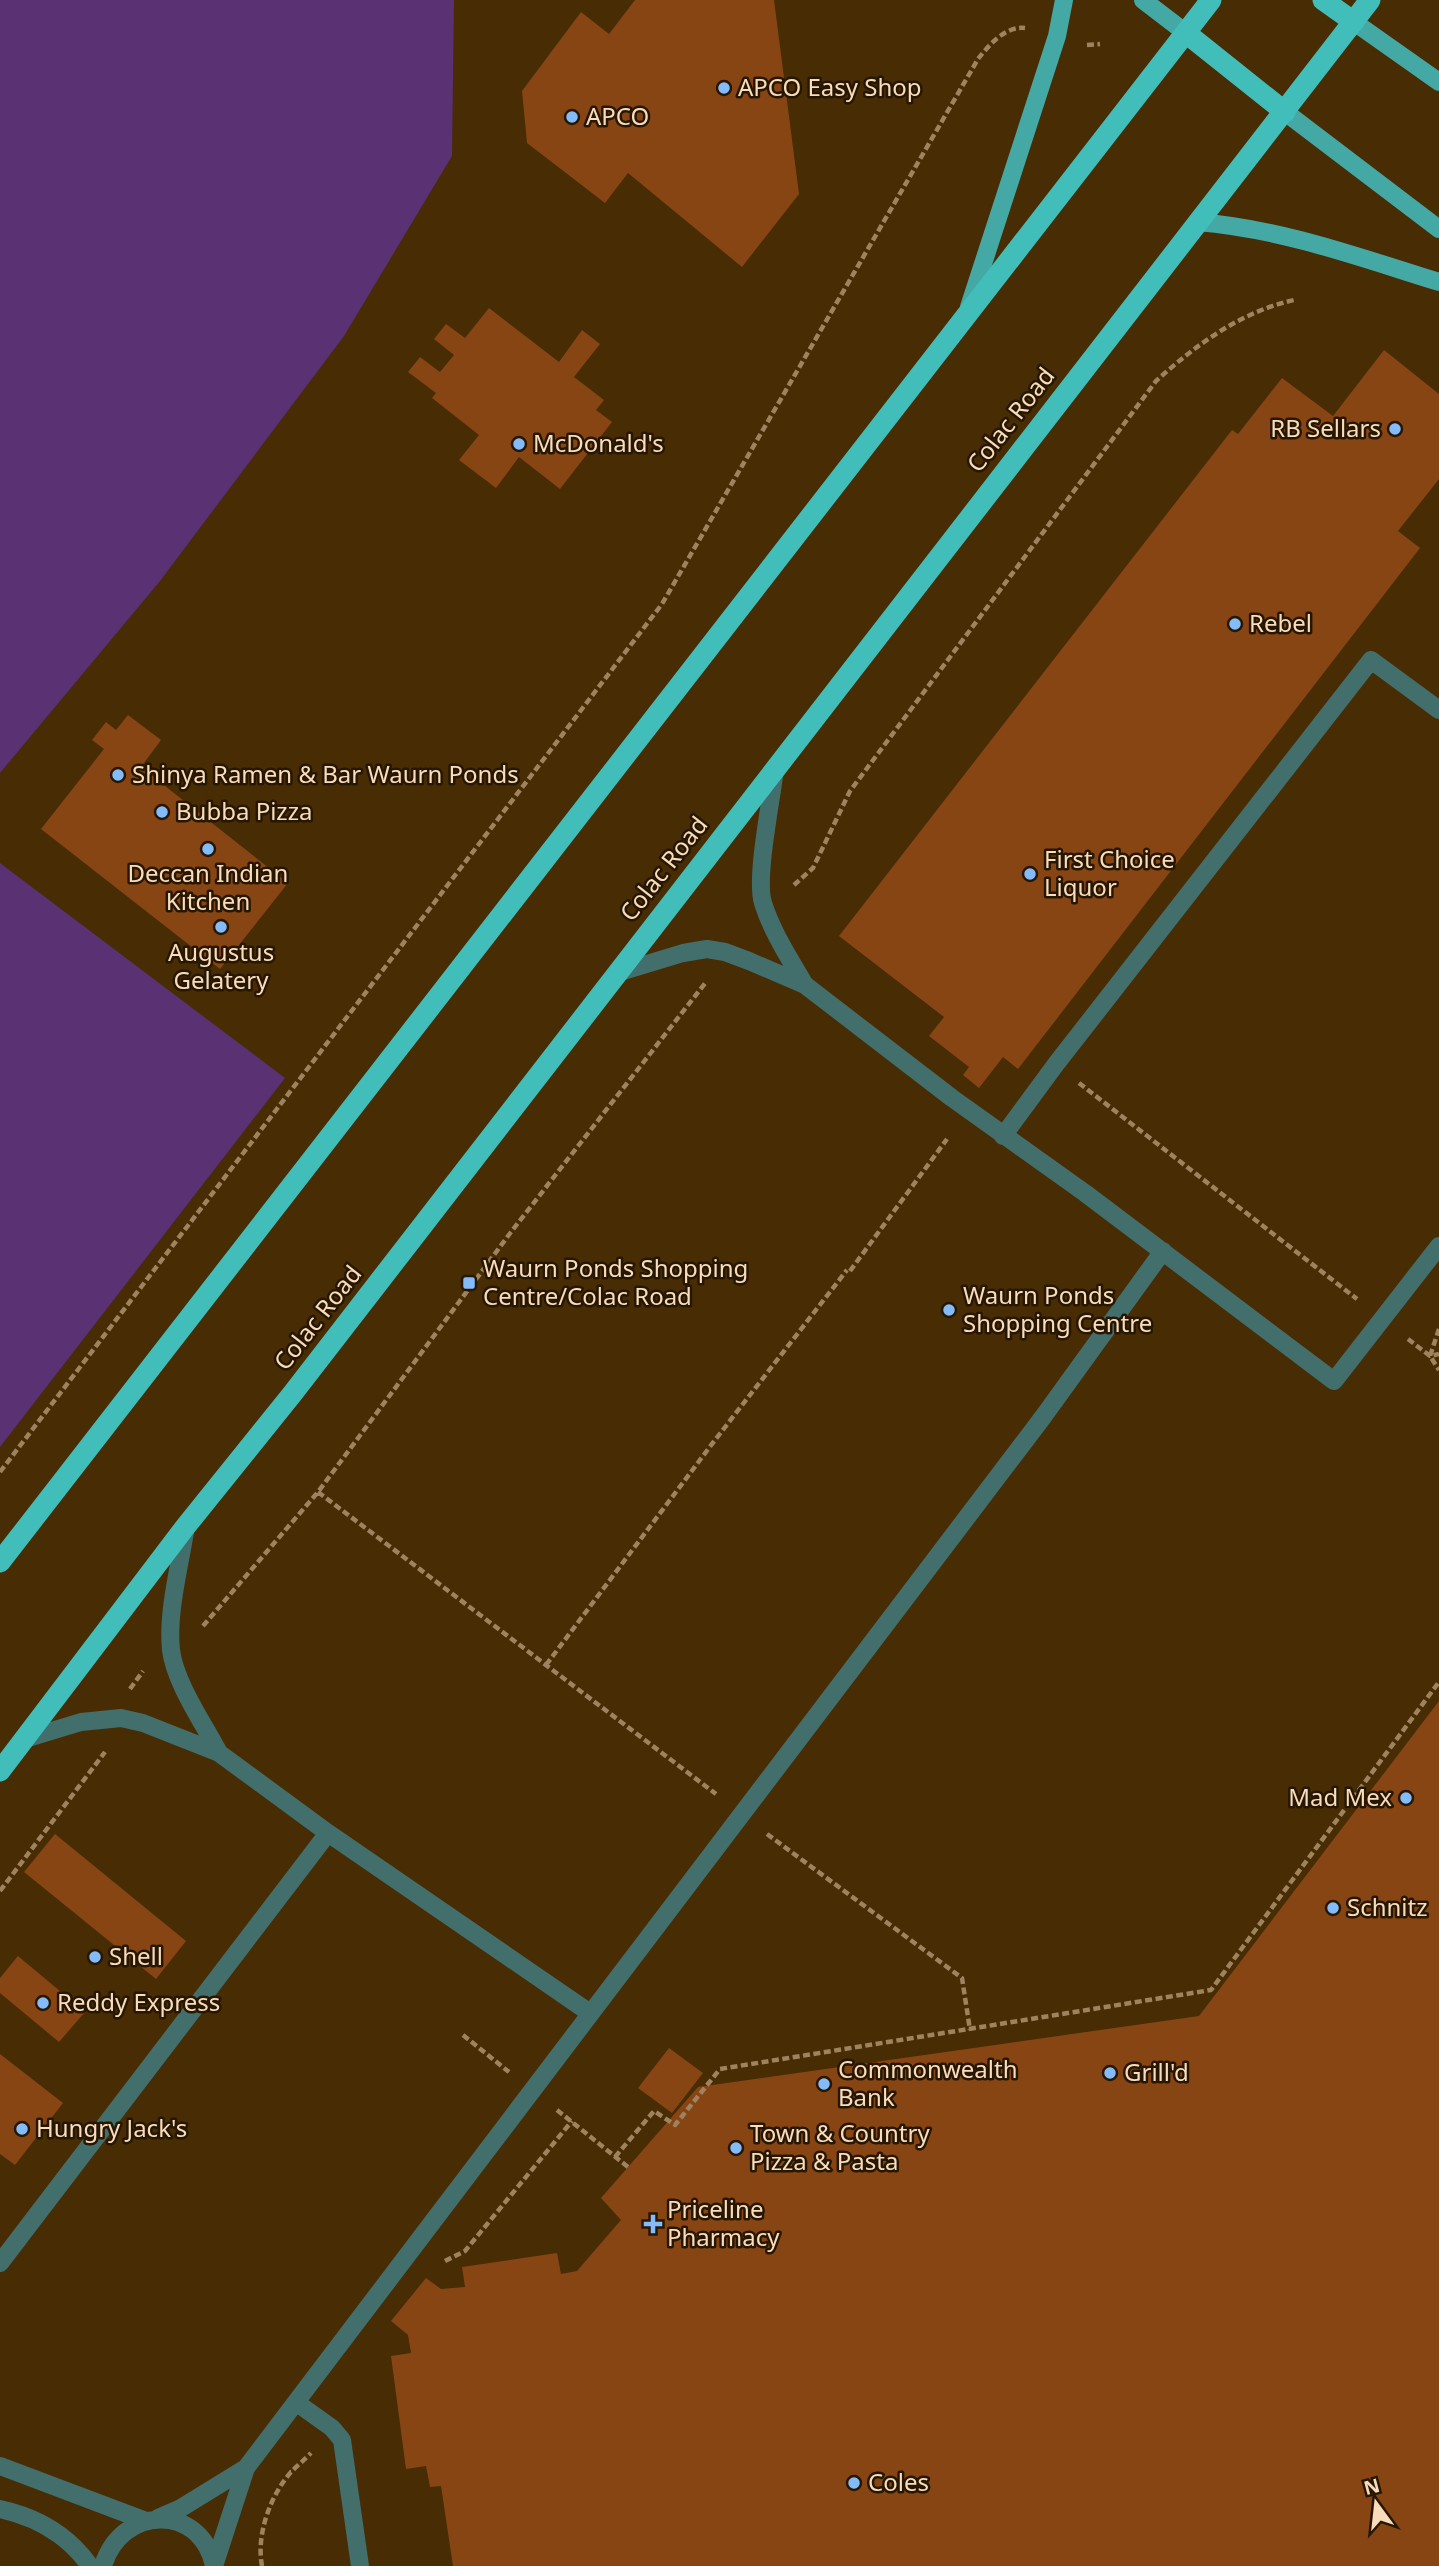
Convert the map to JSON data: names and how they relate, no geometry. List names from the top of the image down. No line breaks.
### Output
{"streets":{"highway":["Colac Road"]},"places":{"other":["APCO Easy Shop","APCO","RB Sellars","McDonald's","Rebel","Shinya Ramen & Bar Waurn Ponds","Bubba Pizza","Deccan Indian Kitchen","First Choice Liquor","Augustus Gelatery","Waurn Ponds Shopping Centre","Mad Mex","Schnitz","Shell","Reddy Express","Grill'd","Commonwealth Bank","Hungry Jack's","Town & Country Pizza & Pasta","Coles"],"transit":["Waurn Ponds Shopping Centre/Colac Road"],"health":["Priceline Pharmacy"]},"north":"top"}
